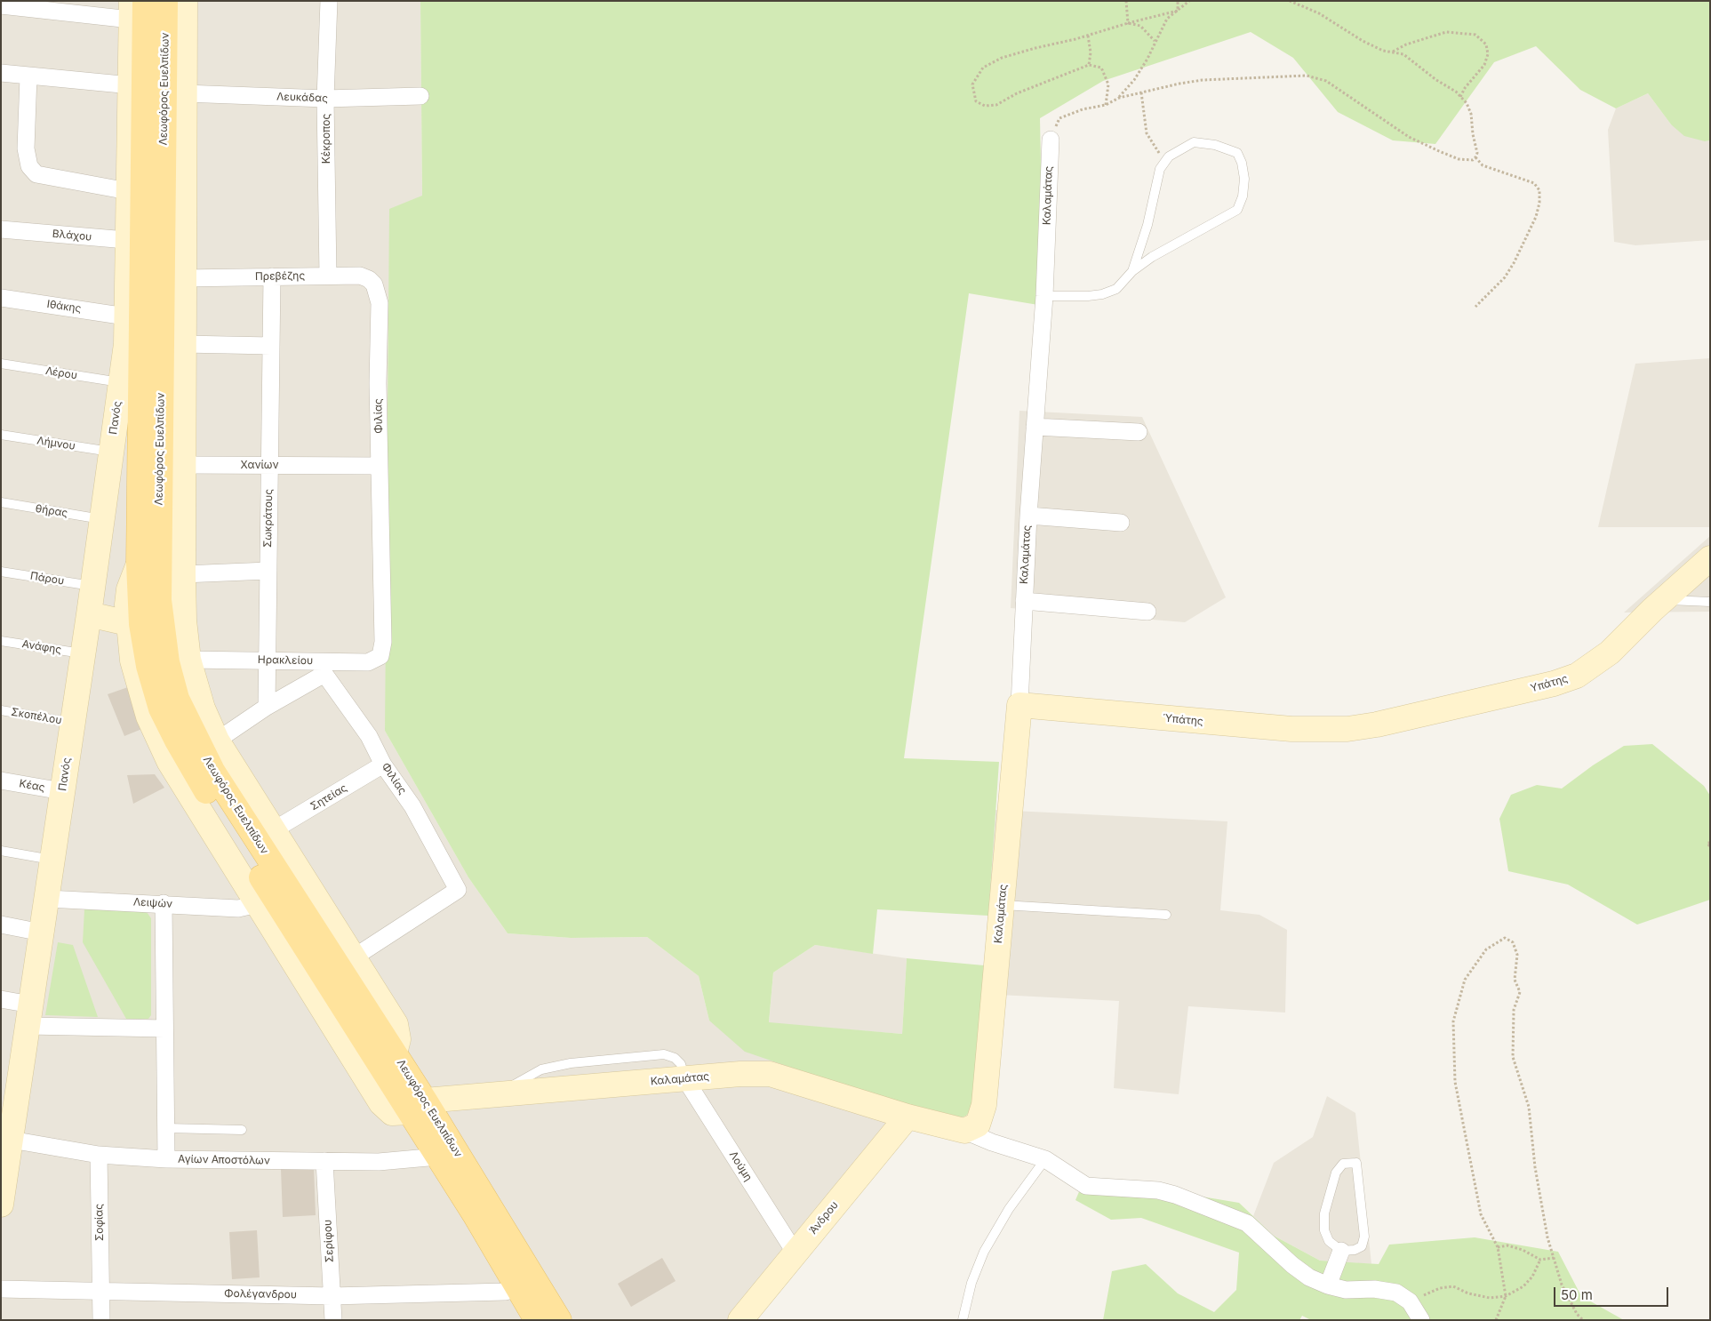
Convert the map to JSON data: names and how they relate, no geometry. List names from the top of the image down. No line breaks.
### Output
{"streets":{"main road":["Λεωφόρος Ευελπίδων"],"street":["Λευκάδας","Κέκροπος","Καλαμάτας","Βλάχου","Πρεβέζης","Ιθάκης","Φιλίας","Πανός","Χανίων","Σωκράτους","Ηρακλείου","Υπάτης","Ύπάτης","Κέας","Σητείας","Λειψών","Αγίων Αποστόλων","Λούμη","Άνδρου","Σοφίας","Σερίφου","Φολέγανδρου"],"lane":["Λέρου","Λήμνου","θήρας","Πάρου","Ανάφης","Σκοπέλου"]},"crossings":[["Λεωφόρος Ευελπίδων","Καλαμάτας"],["Λεωφόρος Ευελπίδων","Βλάχου"],["Λεωφόρος Ευελπίδων","Πανός"],["Λεωφόρος Ευελπίδων","Χανίων"],["Λεωφόρος Ευελπίδων","Αγίων Αποστόλων"],["Λεωφόρος Ευελπίδων","Φολέγανδρου"],["Λευκάδας","Κέκροπος"],["Κέκροπος","Πρεβέζης"],["Καλαμάτας","Ύπάτης"],["Καλαμάτας","Λειψών"],["Καλαμάτας","Λούμη"],["Καλαμάτας","Άνδρου"],["Βλάχου","Πανός"],["Πρεβέζης","Φιλίας"],["Πρεβέζης","Σωκράτους"],["Ιθάκης","Πανός"],["Λέρου","Πανός"],["Φιλίας","Χανίων"],["Φιλίας","Ηρακλείου"],["Φιλίας","Σητείας"],["Πανός","Λήμνου"],["Πανός","Χανίων"],["Πανός","θήρας"],["Πανός","Πάρου"],["Πανός","Ανάφης"],["Πανός","Σκοπέλου"],["Πανός","Κέας"],["Πανός","Λειψών"],["Πανός","Αγίων Αποστόλων"],["Λήμνου","Χανίων"],["Χανίων","Σωκράτους"],["Σωκράτους","Ηρακλείου"],["Υπάτης","Ύπάτης"],["Αγίων Αποστόλων","Σοφίας"],["Αγίων Αποστόλων","Σερίφου"],["Λούμη","Άνδρου"],["Σοφίας","Φολέγανδρου"],["Σερίφου","Φολέγανδρου"]],"scale_bar":"50 m"}
